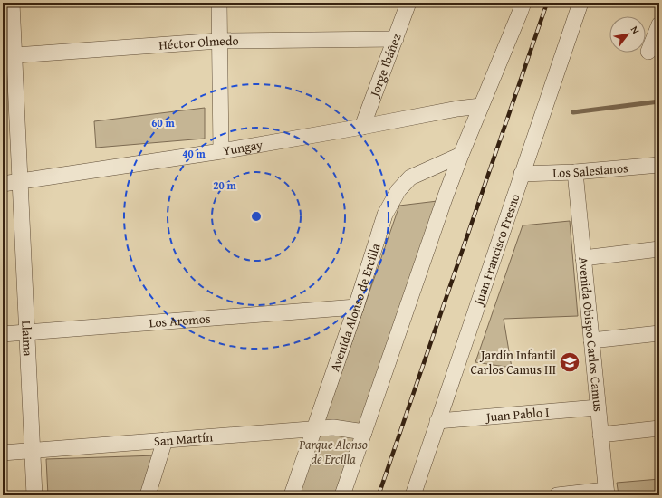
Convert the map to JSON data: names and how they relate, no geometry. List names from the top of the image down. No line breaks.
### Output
{"streets":{"street":["Héctor Olmedo","Jorge Ibáñez","Yungay","Los Salesianos","Juan Francisco Fresno","Avenida Alonso de Ercilla","Los Aromos","Avenida Obispo Carlos Camus","Llaima","Juan Pablo I","San Martín"]},"crossings":[["Héctor Olmedo","Jorge Ibáñez"],["Héctor Olmedo","Llaima"],["Jorge Ibáñez","Yungay"],["Yungay","Llaima"],["Los Salesianos","Juan Francisco Fresno"],["Los Salesianos","Avenida Obispo Carlos Camus"],["Juan Francisco Fresno","Juan Pablo I"],["Avenida Alonso de Ercilla","Los Aromos"],["Avenida Alonso de Ercilla","San Martín"],["Los Aromos","Llaima"],["Avenida Obispo Carlos Camus","Juan Pablo I"],["Llaima","San Martín"]],"parks":["Parque Alonso de Ercilla"],"places":{"school or university":["Jardín Infantil Carlos Camus III"]},"north":"top right","rings":["60 m","40 m","20 m"]}
